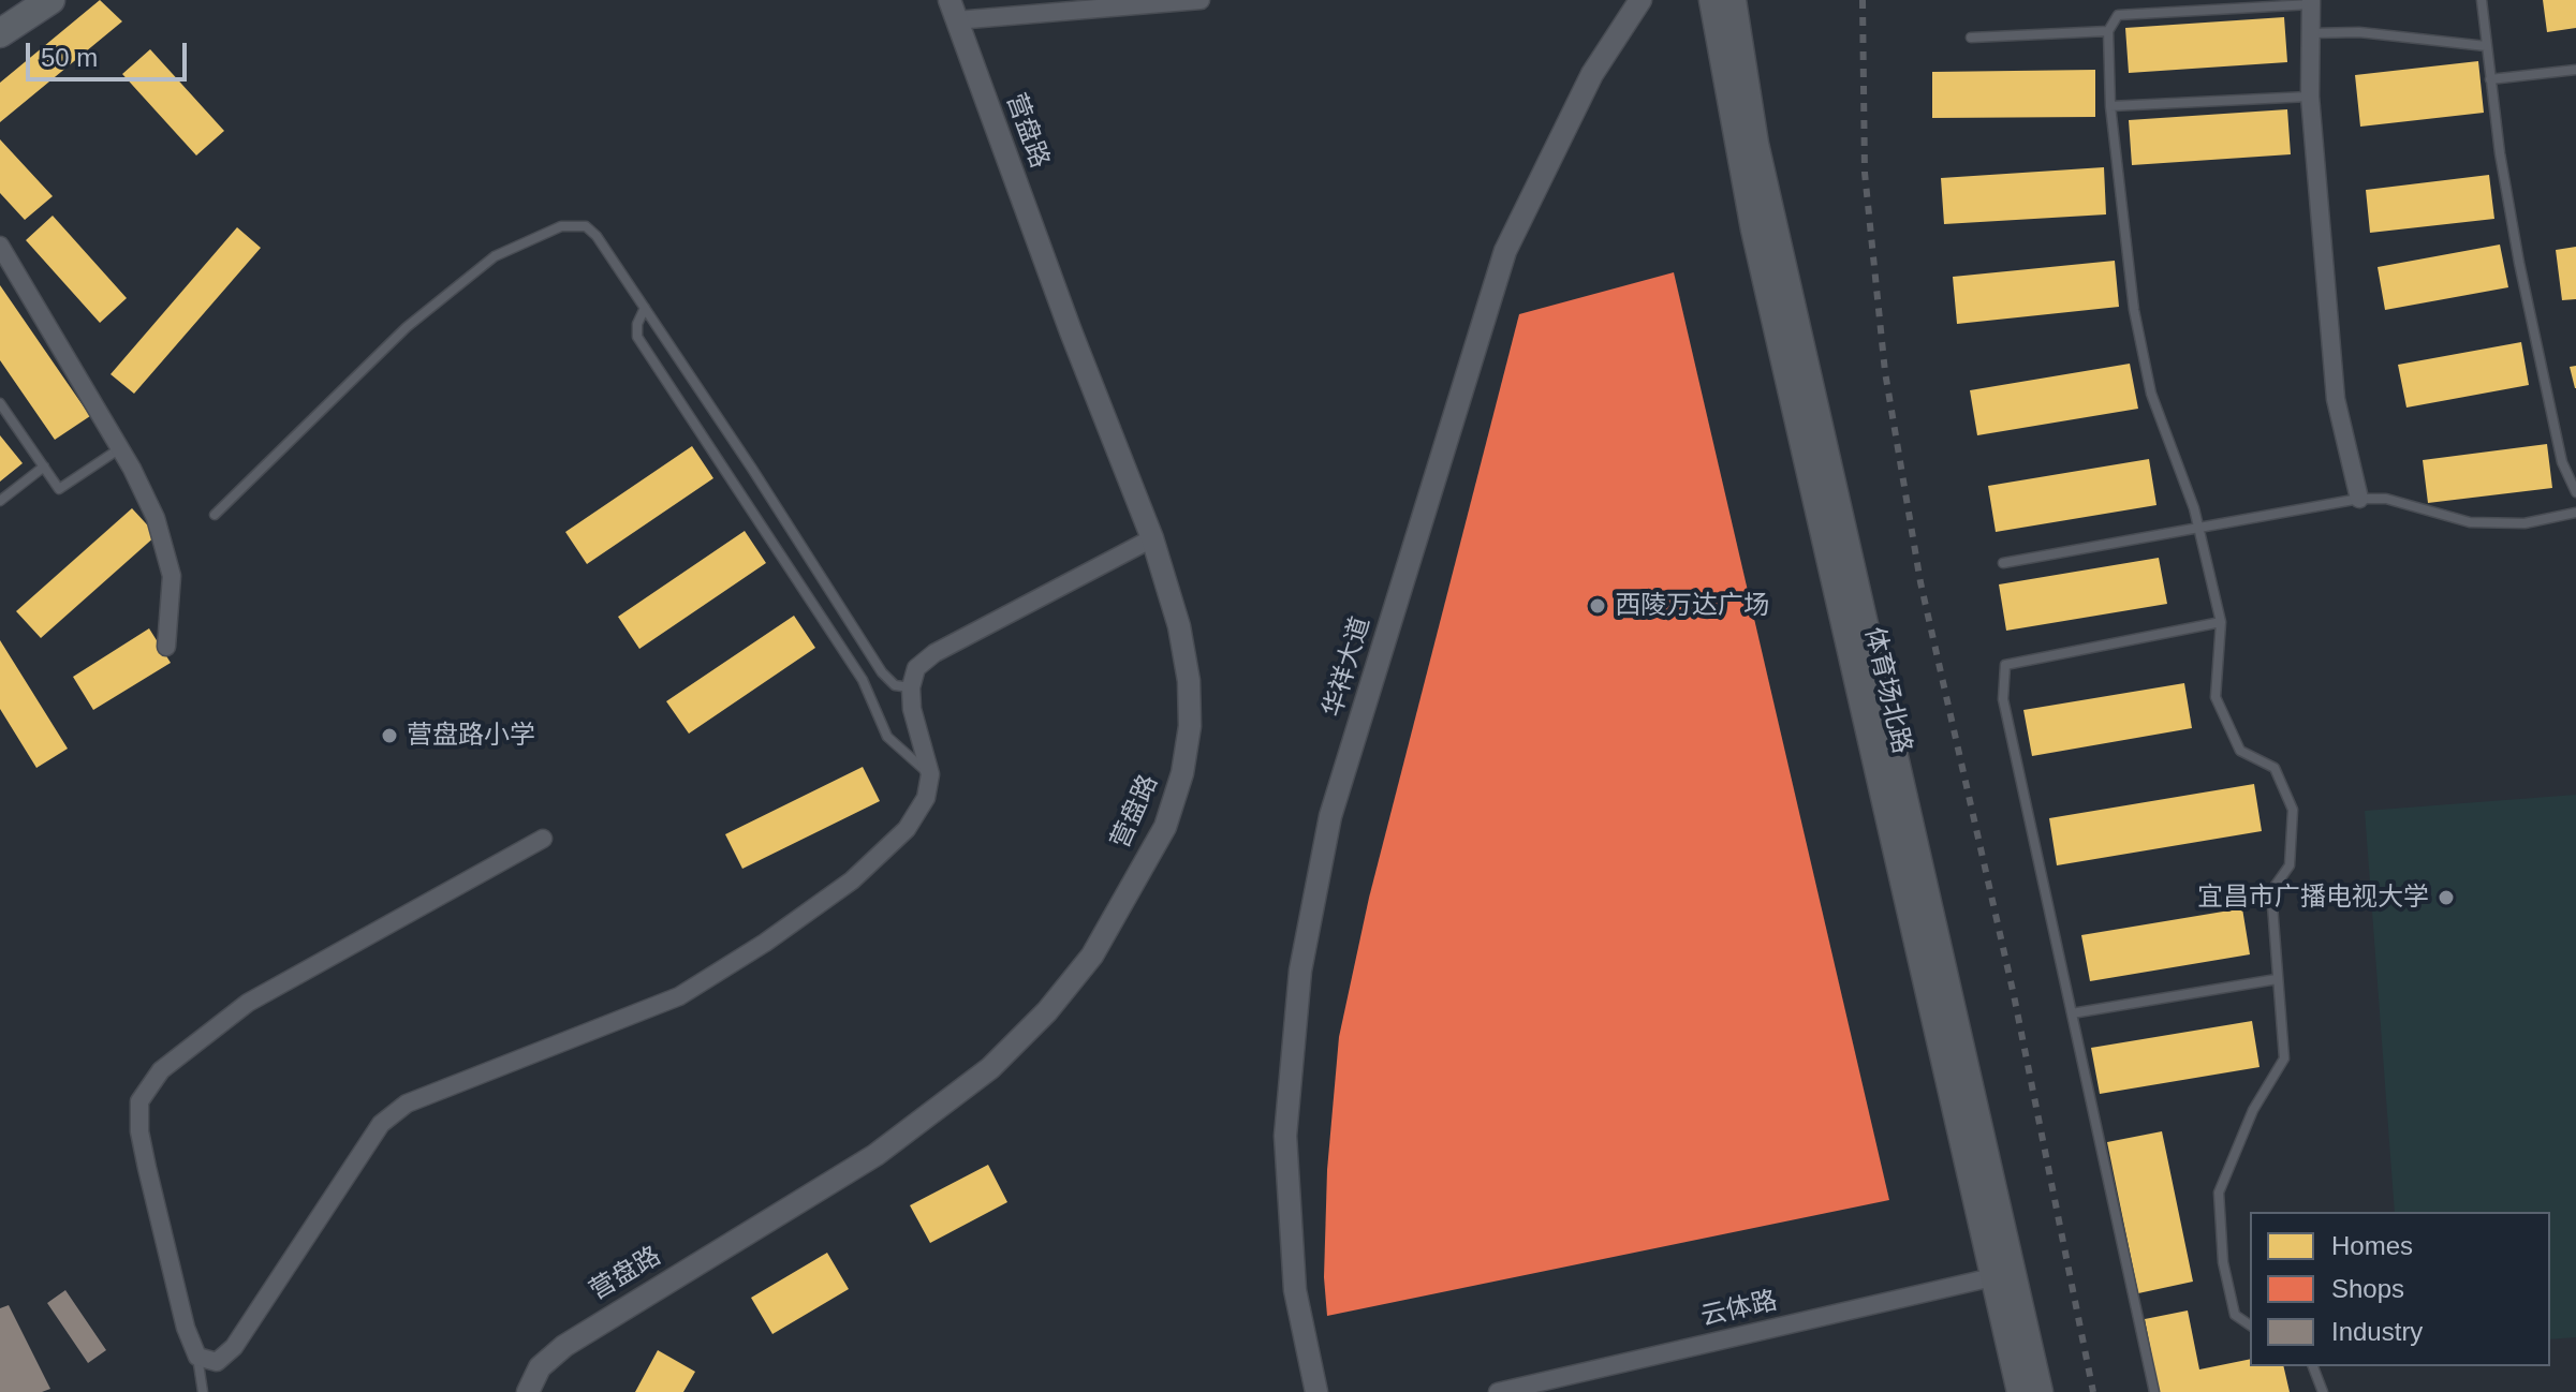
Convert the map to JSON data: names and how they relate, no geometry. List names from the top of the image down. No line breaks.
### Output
{"streets":{"main road":["体育场北路"],"street":["营盘路","华祥大道","云体路"]},"crossings":[["体育场北路","云体路"]],"places":["西陵万达广场","营盘路小学","宜昌市广播电视大学"],"legend":["Homes","Shops","Industry"],"scale_bar":"50 m"}
